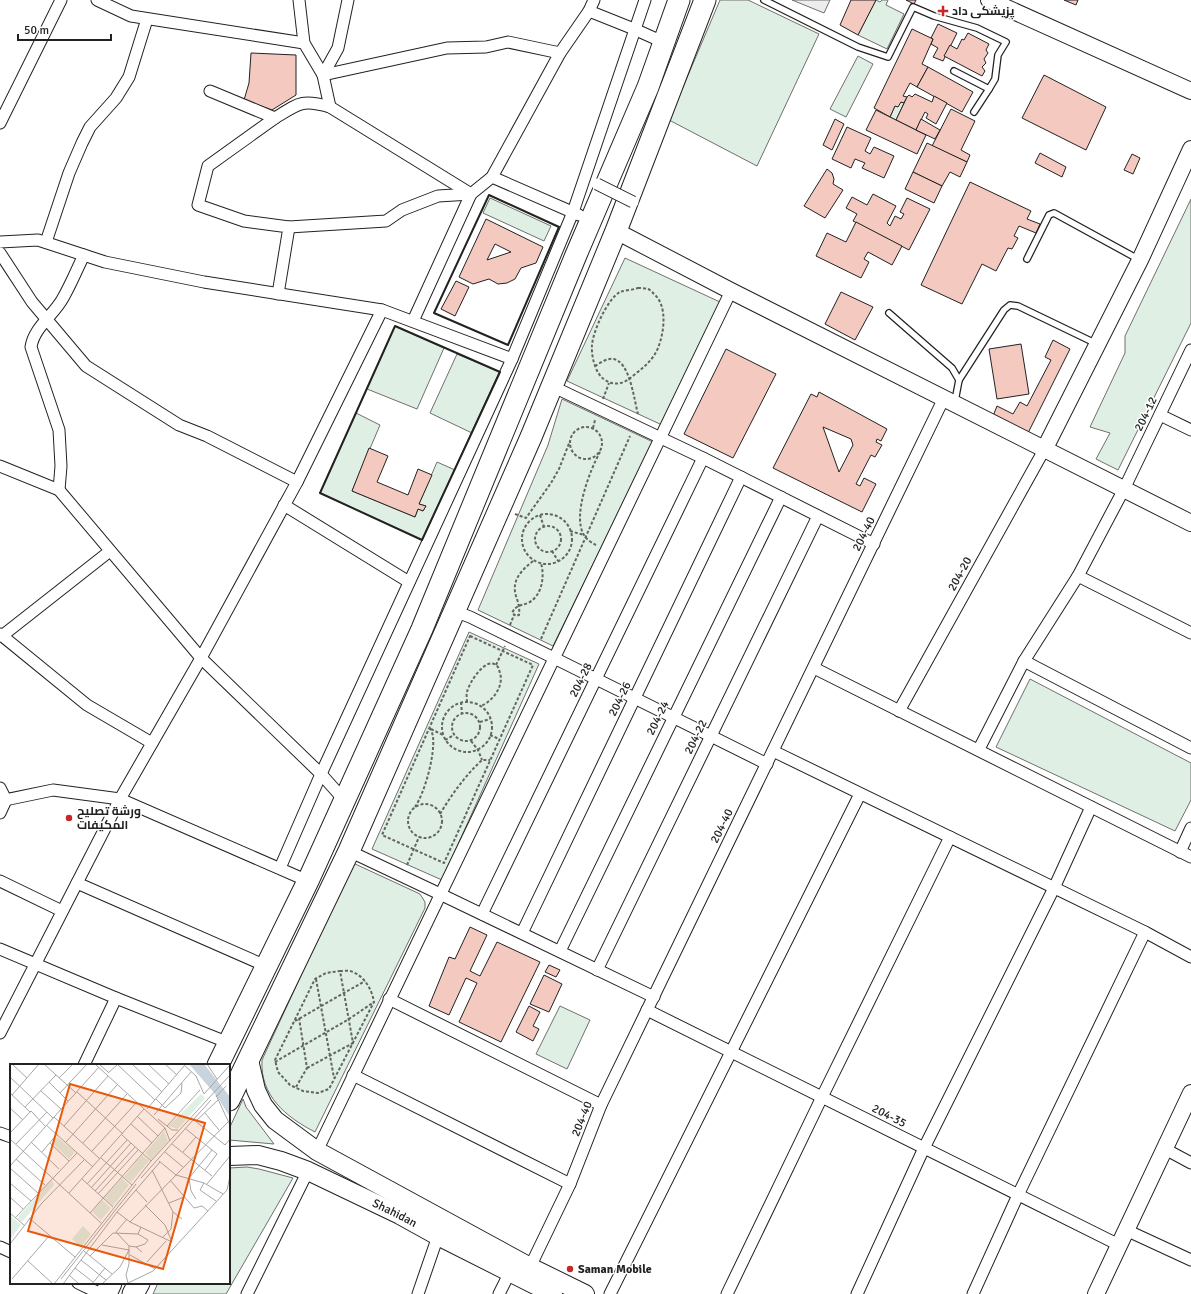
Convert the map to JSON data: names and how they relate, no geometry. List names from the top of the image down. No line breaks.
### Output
{"streets":{"main road":["Shahidan"],"street":["204-12","204-40","204-20","204-28","204-26","204-24","204-22","204-35"]},"crossings":[["204-40","204-35"]],"places":{"health":["پزیشکی داد"],"other":["ورشة تصليح المكيفات","Saman Mobile"]},"scale_bar":"50 m"}
